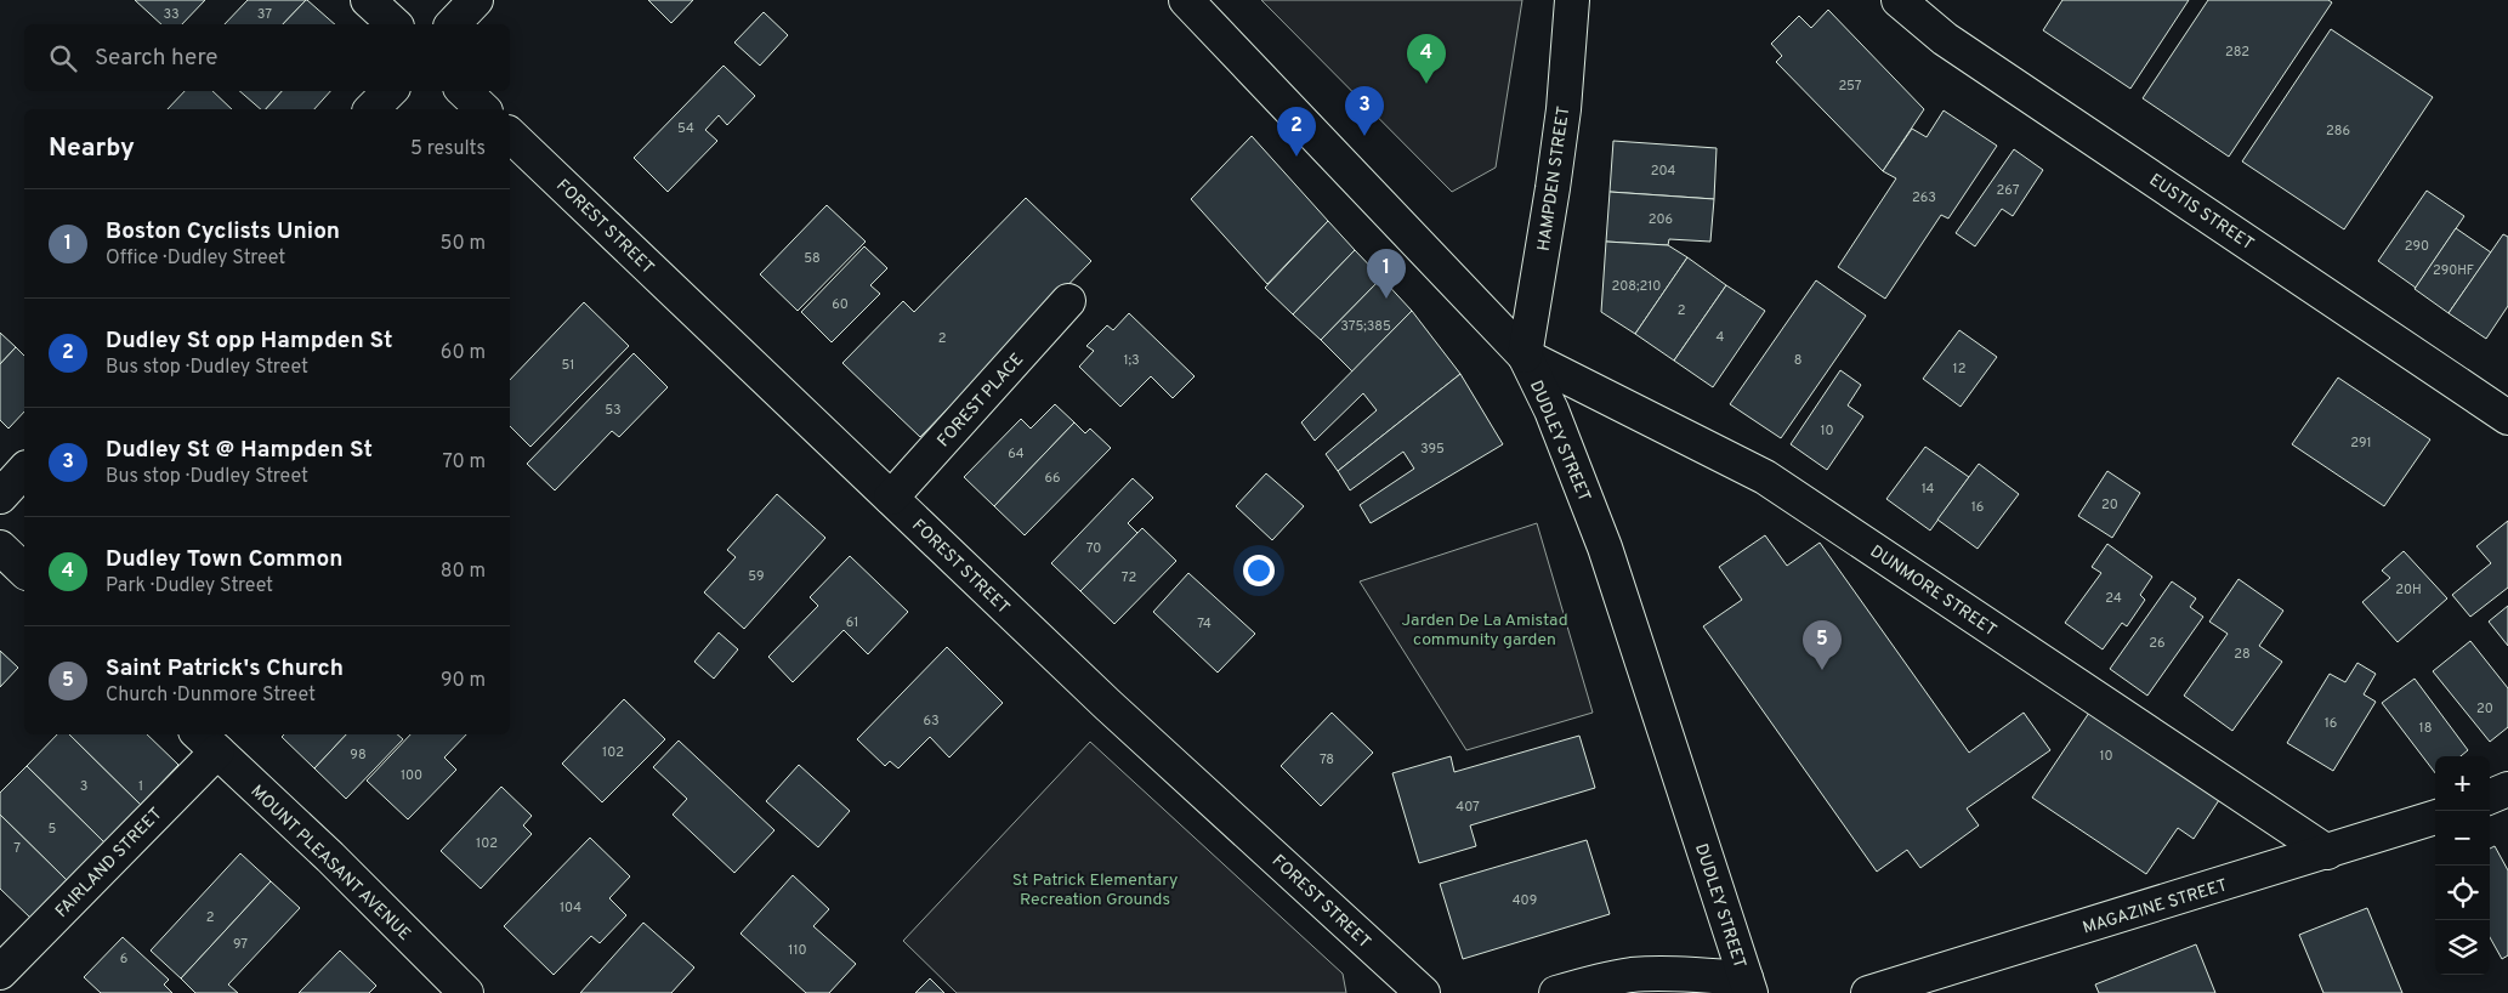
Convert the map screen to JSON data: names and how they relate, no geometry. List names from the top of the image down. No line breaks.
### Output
{"streets":{"street":["HAMPDEN STREET","EUSTIS STREET","FOREST STREET","FOREST PLACE","DUDLEY STREET","DUNMORE STREET","FAIRLAND STREET","MOUNT PLEASANT AVENUE","MAGAZINE STREET"]},"crossings":[["HAMPDEN STREET","DUDLEY STREET"],["HAMPDEN STREET","DUNMORE STREET"],["FOREST STREET","FOREST PLACE"],["DUDLEY STREET","DUNMORE STREET"],["DUNMORE STREET","MAGAZINE STREET"],["FAIRLAND STREET","MOUNT PLEASANT AVENUE"]],"parks":["Jarden De La Amistad community garden","St Patrick Elementary Recreation Grounds"],"house_numbers":["33","37","282","257","54","286","204","267","263","206","290","58","290HF","208;210","60","2","375;385","4","2","1;3","8","51","12","53","10","291","395","64","66","14","20","16","70","59","72","20H","24","61","74","26","28","20","63","16","18","102","98","10","78","100","3","1","407","5","102","7","409","104","2","97","110","6"],"page":{"search":"Search here","pins":["4","3","2","1","5"],"heading":["Nearby","5 results"],"list":[{"mark":"1","name":"Boston Cyclists Union","note":"Office · Dudley Street","value":"50 m"},{"mark":"2","name":"Dudley St opp Hampden St","note":"Bus stop · Dudley Street","value":"60 m"},{"mark":"3","name":"Dudley St @ Hampden St","note":"Bus stop · Dudley Street","value":"70 m"},{"mark":"4","name":"Dudley Town Common","note":"Park · Dudley Street","value":"80 m"},{"mark":"5","name":"Saint Patrick's Church","note":"Church · Dunmore Street","value":"90 m"}],"map_buttons":["+","−"]}}
